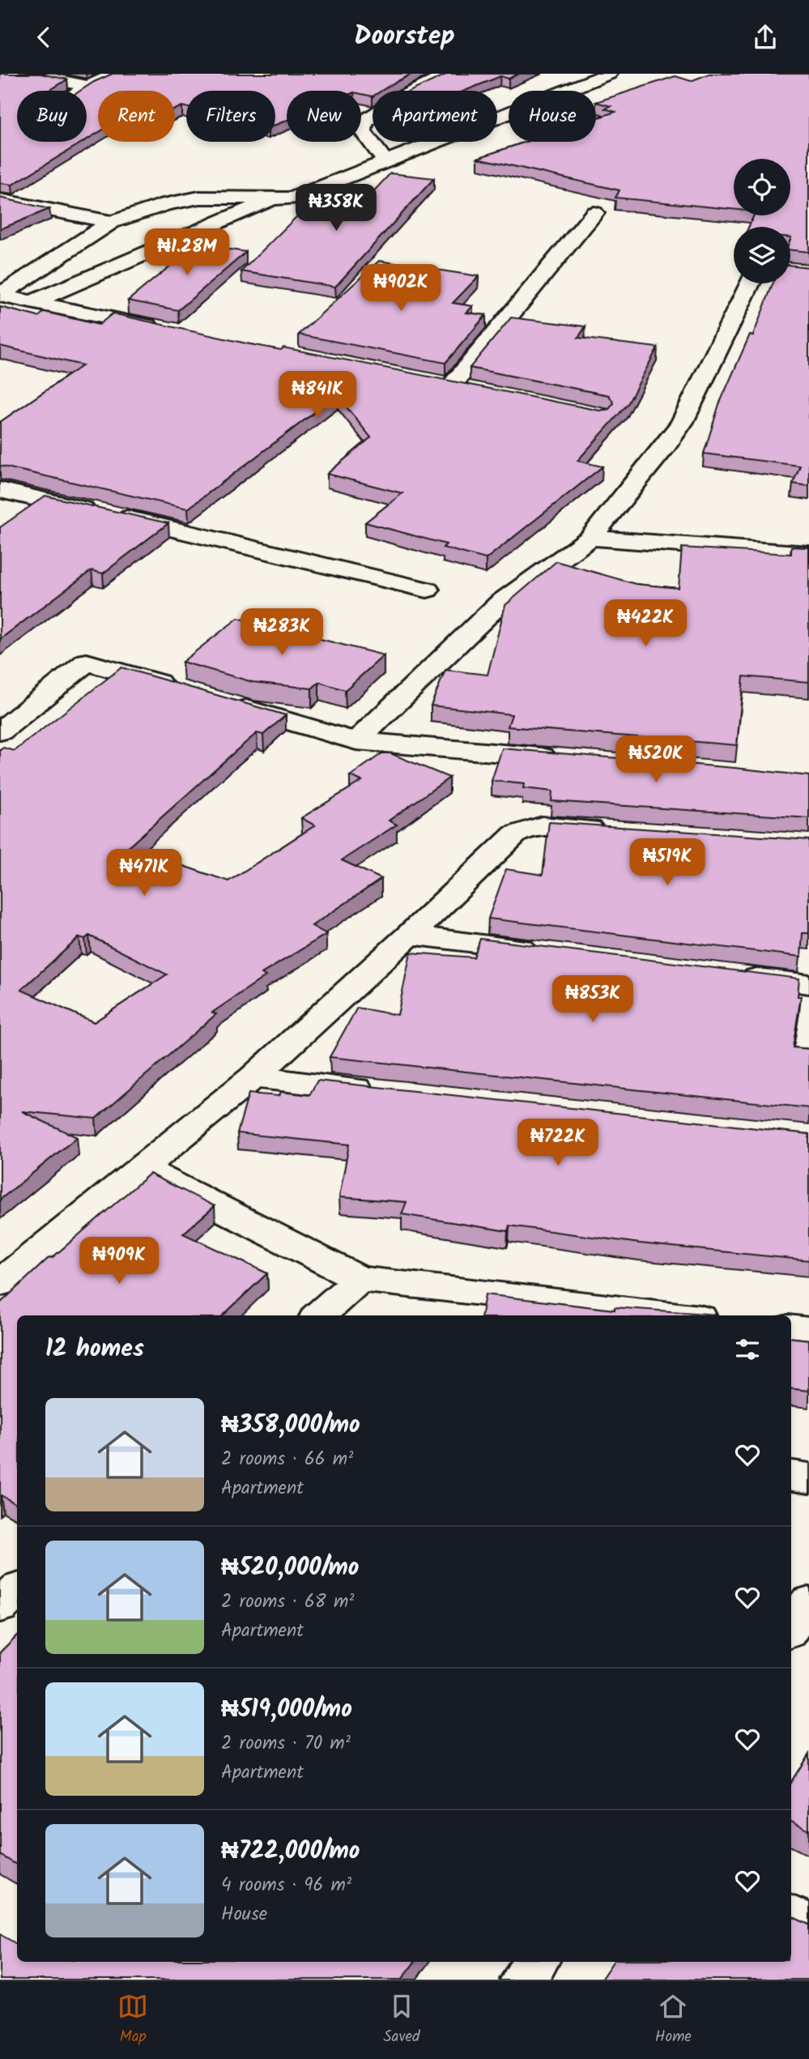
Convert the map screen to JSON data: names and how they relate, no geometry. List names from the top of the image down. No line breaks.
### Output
{"page":{"header":"Doorstep","chip":["Buy","Rent","Filters","New","Apartment","House"],"price":["₦358K","₦1.28M","₦902K","₦841K","₦422K","₦283K","₦520K","₦519K","₦471K","₦853K","₦722K","₦909K"],"heading":"12 homes","list":[{"name":"₦358,000/mo","note":"2 rooms · 66 m² · Apartment"},{"name":"₦520,000/mo","note":"2 rooms · 68 m² · Apartment"},{"name":"₦519,000/mo","note":"2 rooms · 70 m² · Apartment"},{"name":"₦722,000/mo","note":"4 rooms · 96 m² · House"}],"tabs":["Map","Saved","Home"]}}
